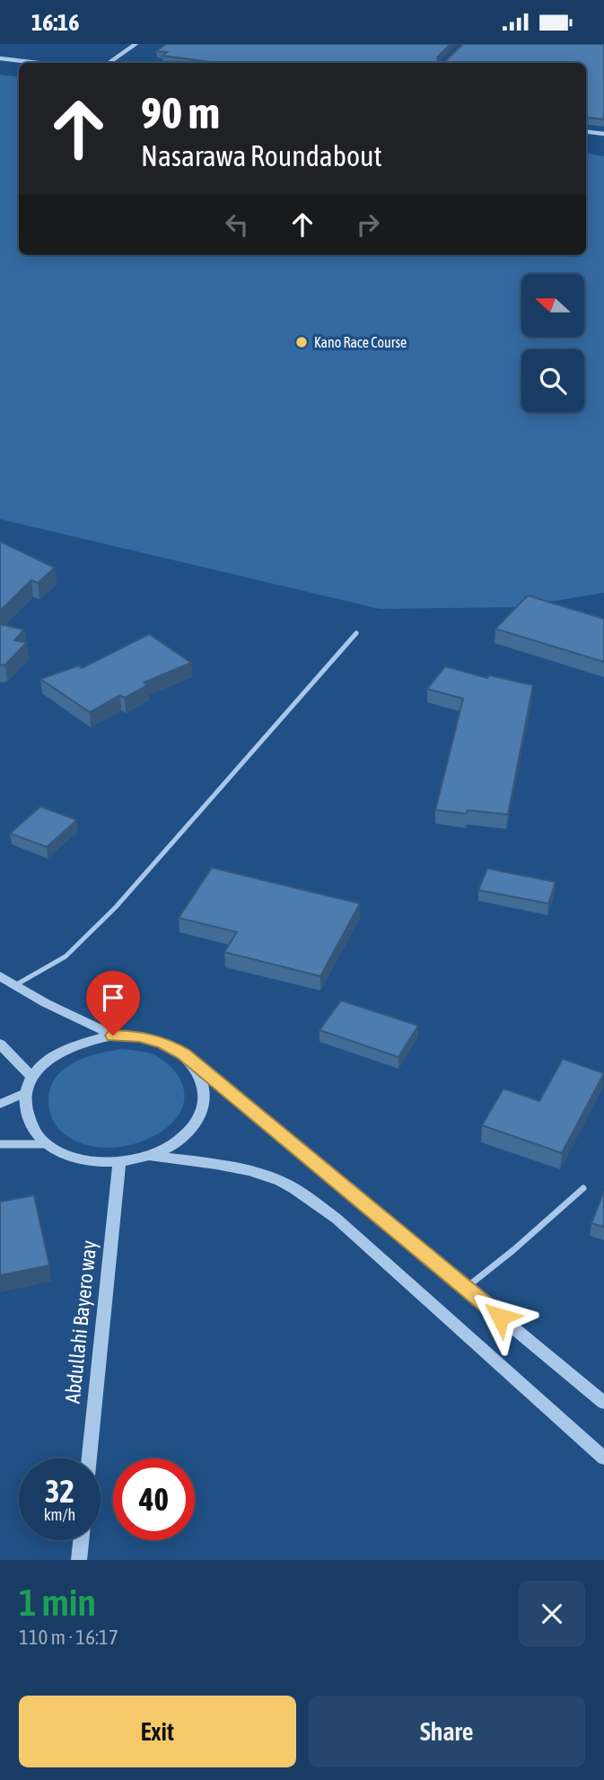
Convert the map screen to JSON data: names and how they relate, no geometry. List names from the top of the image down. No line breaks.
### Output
{"streets":{"street":["Abdullahi Bayero way"]},"places":["Kano Race Course"],"north":"left","page":{"status":"16:16","turn":["90 m","Nasarawa Roundabout"],"speed":"32 km/h","limit":"40","heading":["1 min","110 m · 16:17"],"buttons":["Exit","Share"]}}
